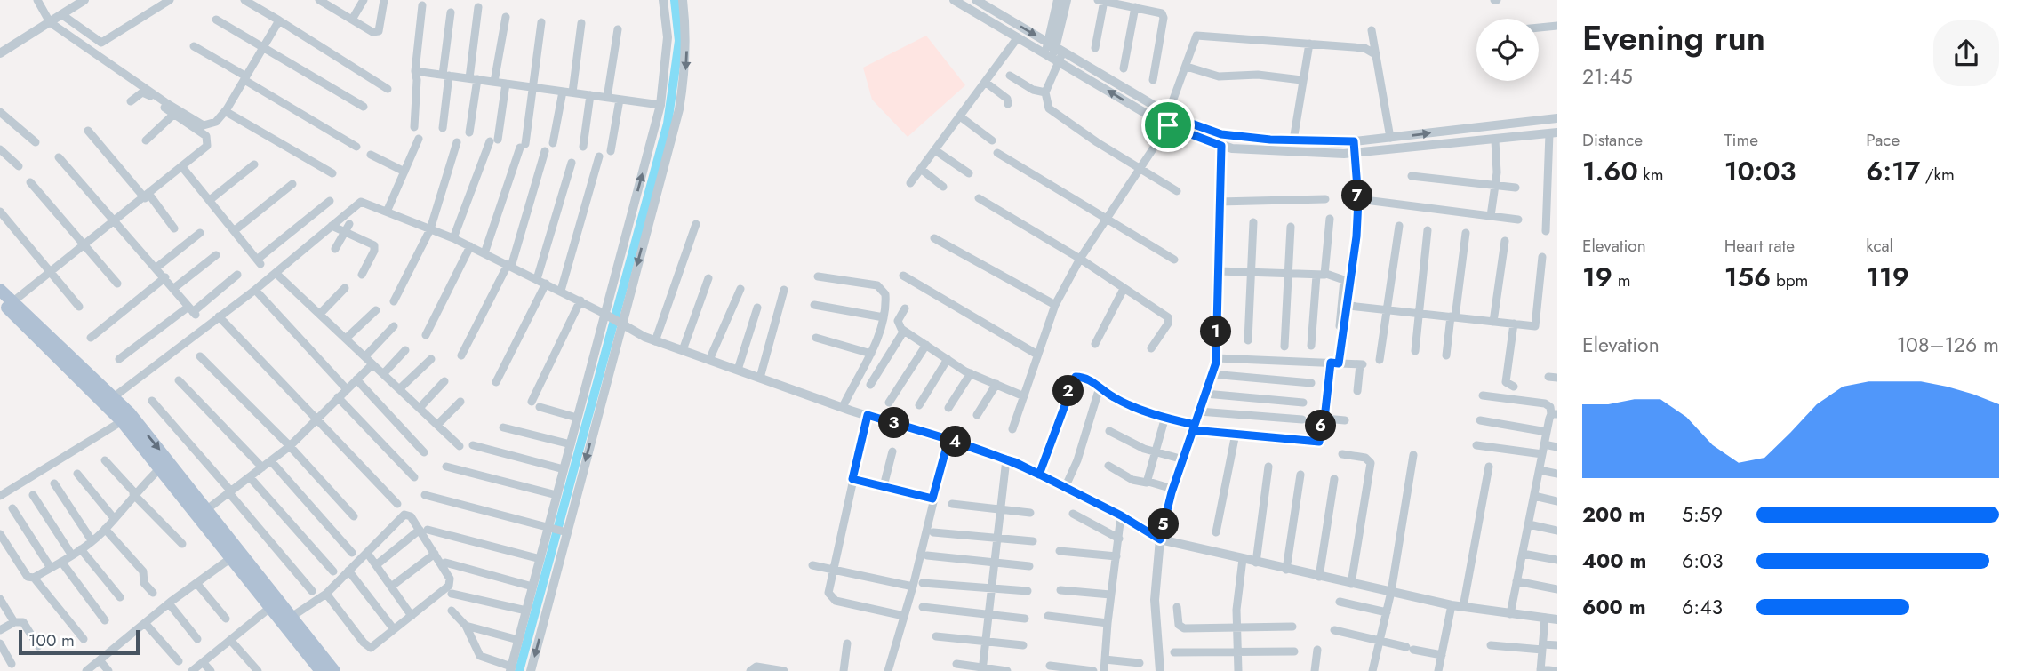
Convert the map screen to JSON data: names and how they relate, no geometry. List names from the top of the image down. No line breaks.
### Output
{"scale_bar":"100 m","page":{"heading":["Evening run","21:45"],"stats":[["Distance","1.60 km"],["Time","10:03"],["Pace","6:17 /km"],["Elevation","19 m"],["Heart rate","156 bpm"],["kcal","119"]],"pins":["7","1","2","3","6","4","5"],"chart":["Elevation","108–126 m"],"list":[{"name":"200 m","note":"5:59"},{"name":"400 m","note":"6:03"},{"name":"600 m","note":"6:43"}],"scale":"100 m"}}
